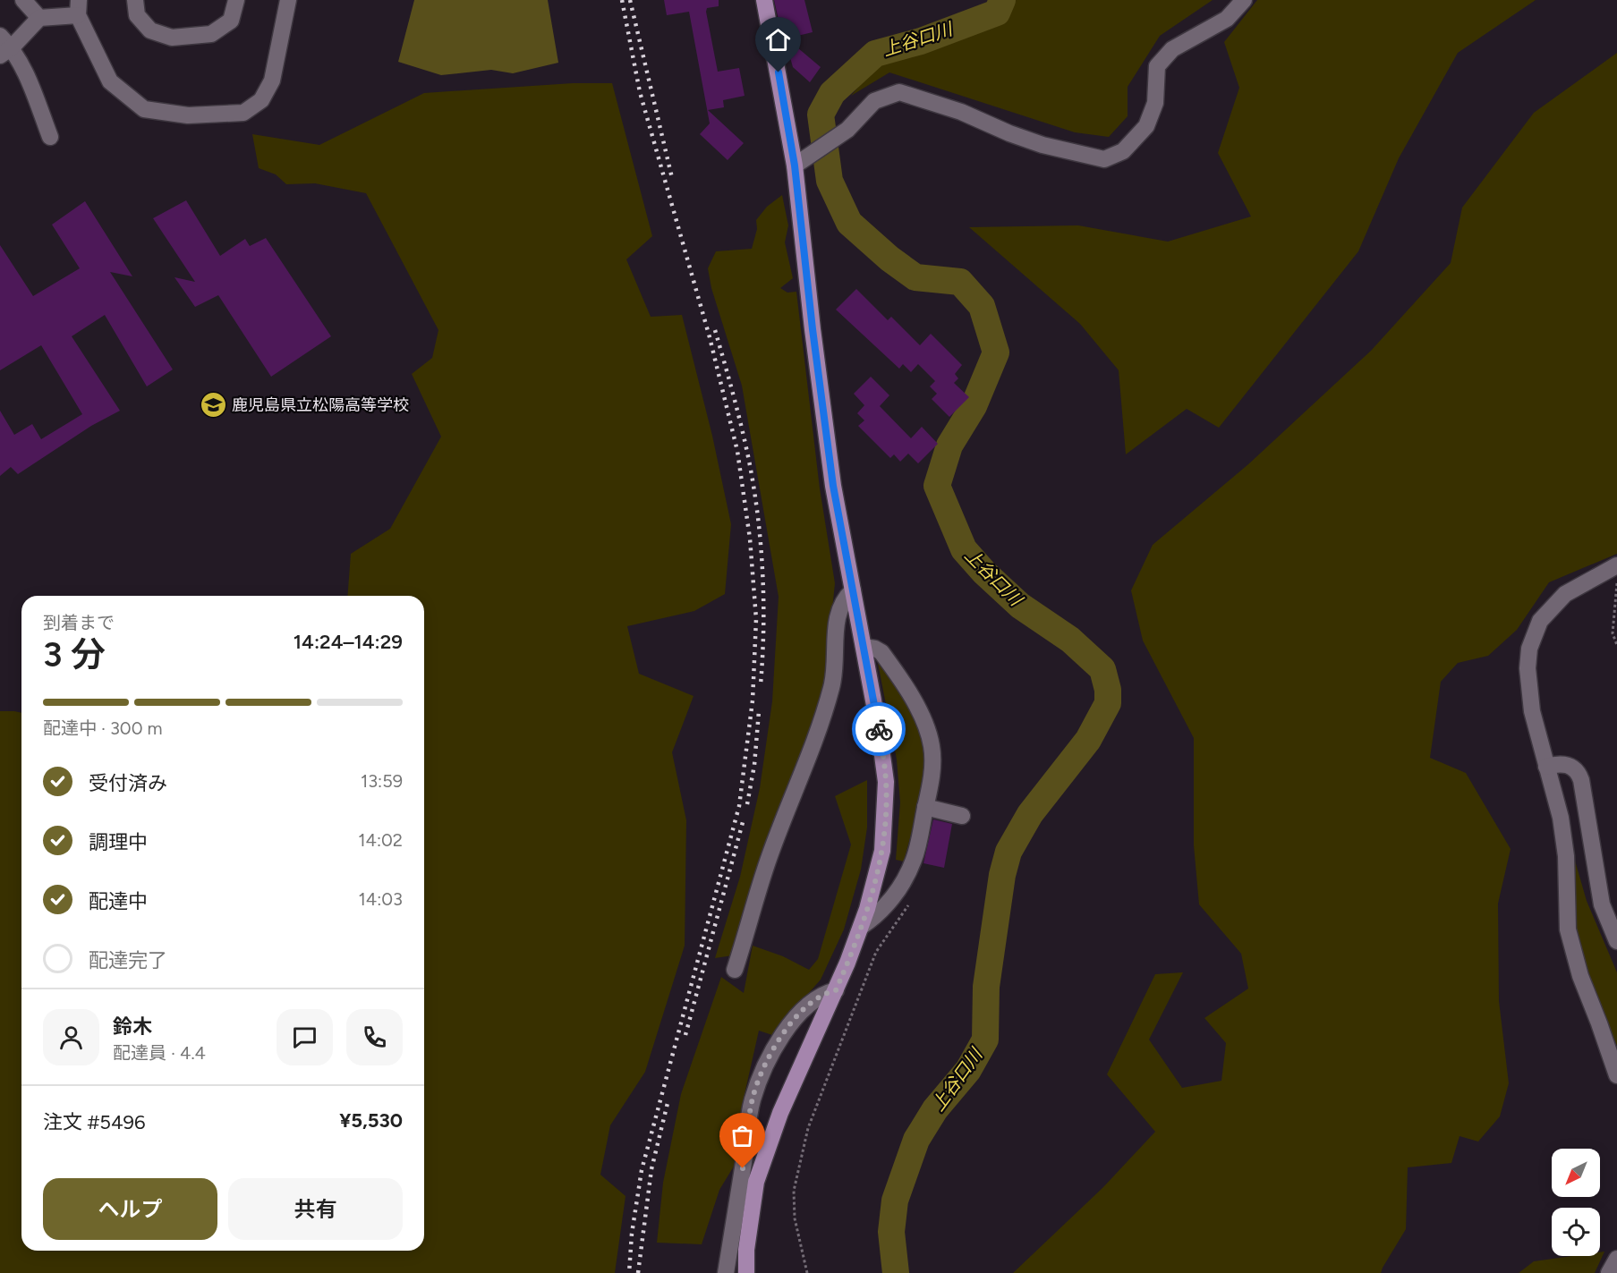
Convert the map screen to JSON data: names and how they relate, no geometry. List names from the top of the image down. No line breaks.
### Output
{"water":["上谷口川"],"places":{"school or university":["鹿児島県立松陽高等学校"]},"north":"bottom left","page":{"heading":["3 分","到着まで","14:24–14:29"],"panel":["鈴木","配達員 · 4.4","注文 #5496","¥5,530"],"bar":"配達中 · 300 m","list":[["受付済み","13:59"],["調理中","14:02"],["配達中","14:03"],"配達完了"],"buttons":["ヘルプ","共有"]}}
